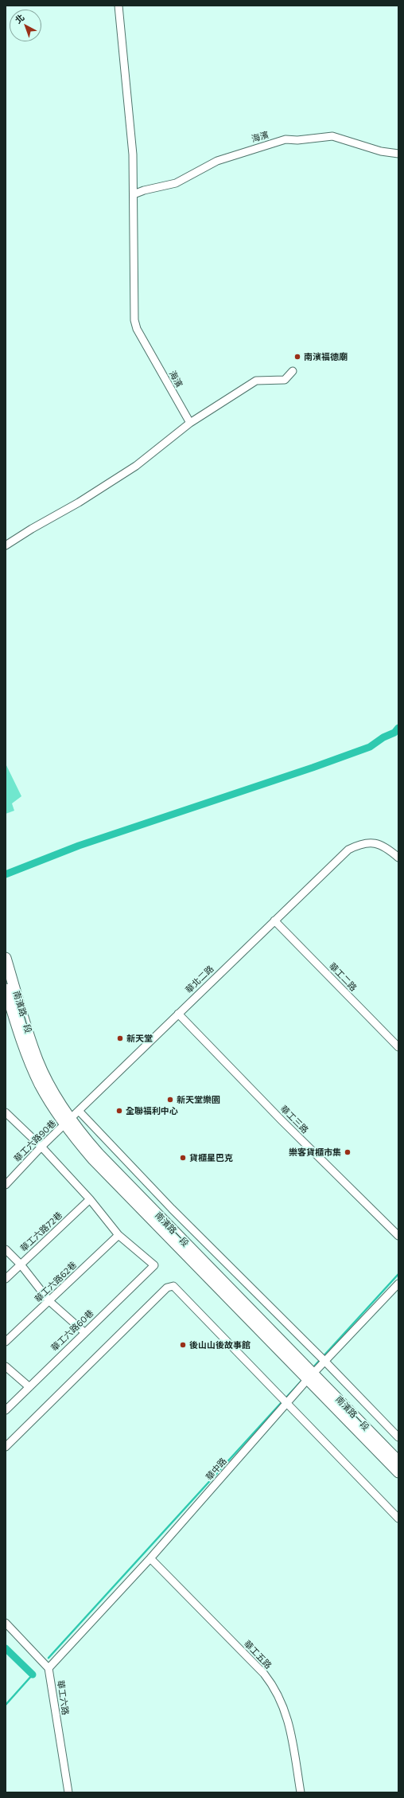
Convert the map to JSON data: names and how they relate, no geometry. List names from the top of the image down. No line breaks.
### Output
{"streets":{"main road":["南濱路一段"],"street":["海濱","華工二路","華北二路","華工三路","華工六路90巷","華工六路72巷","華工六路62巷","華工六路60巷","華中路","華工五路","華工六路"]},"crossings":[["華工二路","華北二路"],["華北二路","南濱路一段"],["華北二路","華工三路"],["華北二路","華工六路90巷"],["南濱路一段","華工六路90巷"],["南濱路一段","華中路"],["華工六路62巷","華工六路60巷"],["華中路","華工五路"],["華中路","華工六路"]],"places":["南濱福德廟","新天堂","新天堂樂園","全聯福利中心","樂客貨櫃市集","貨櫃星巴克","後山山後故事館"],"north":"top left"}
